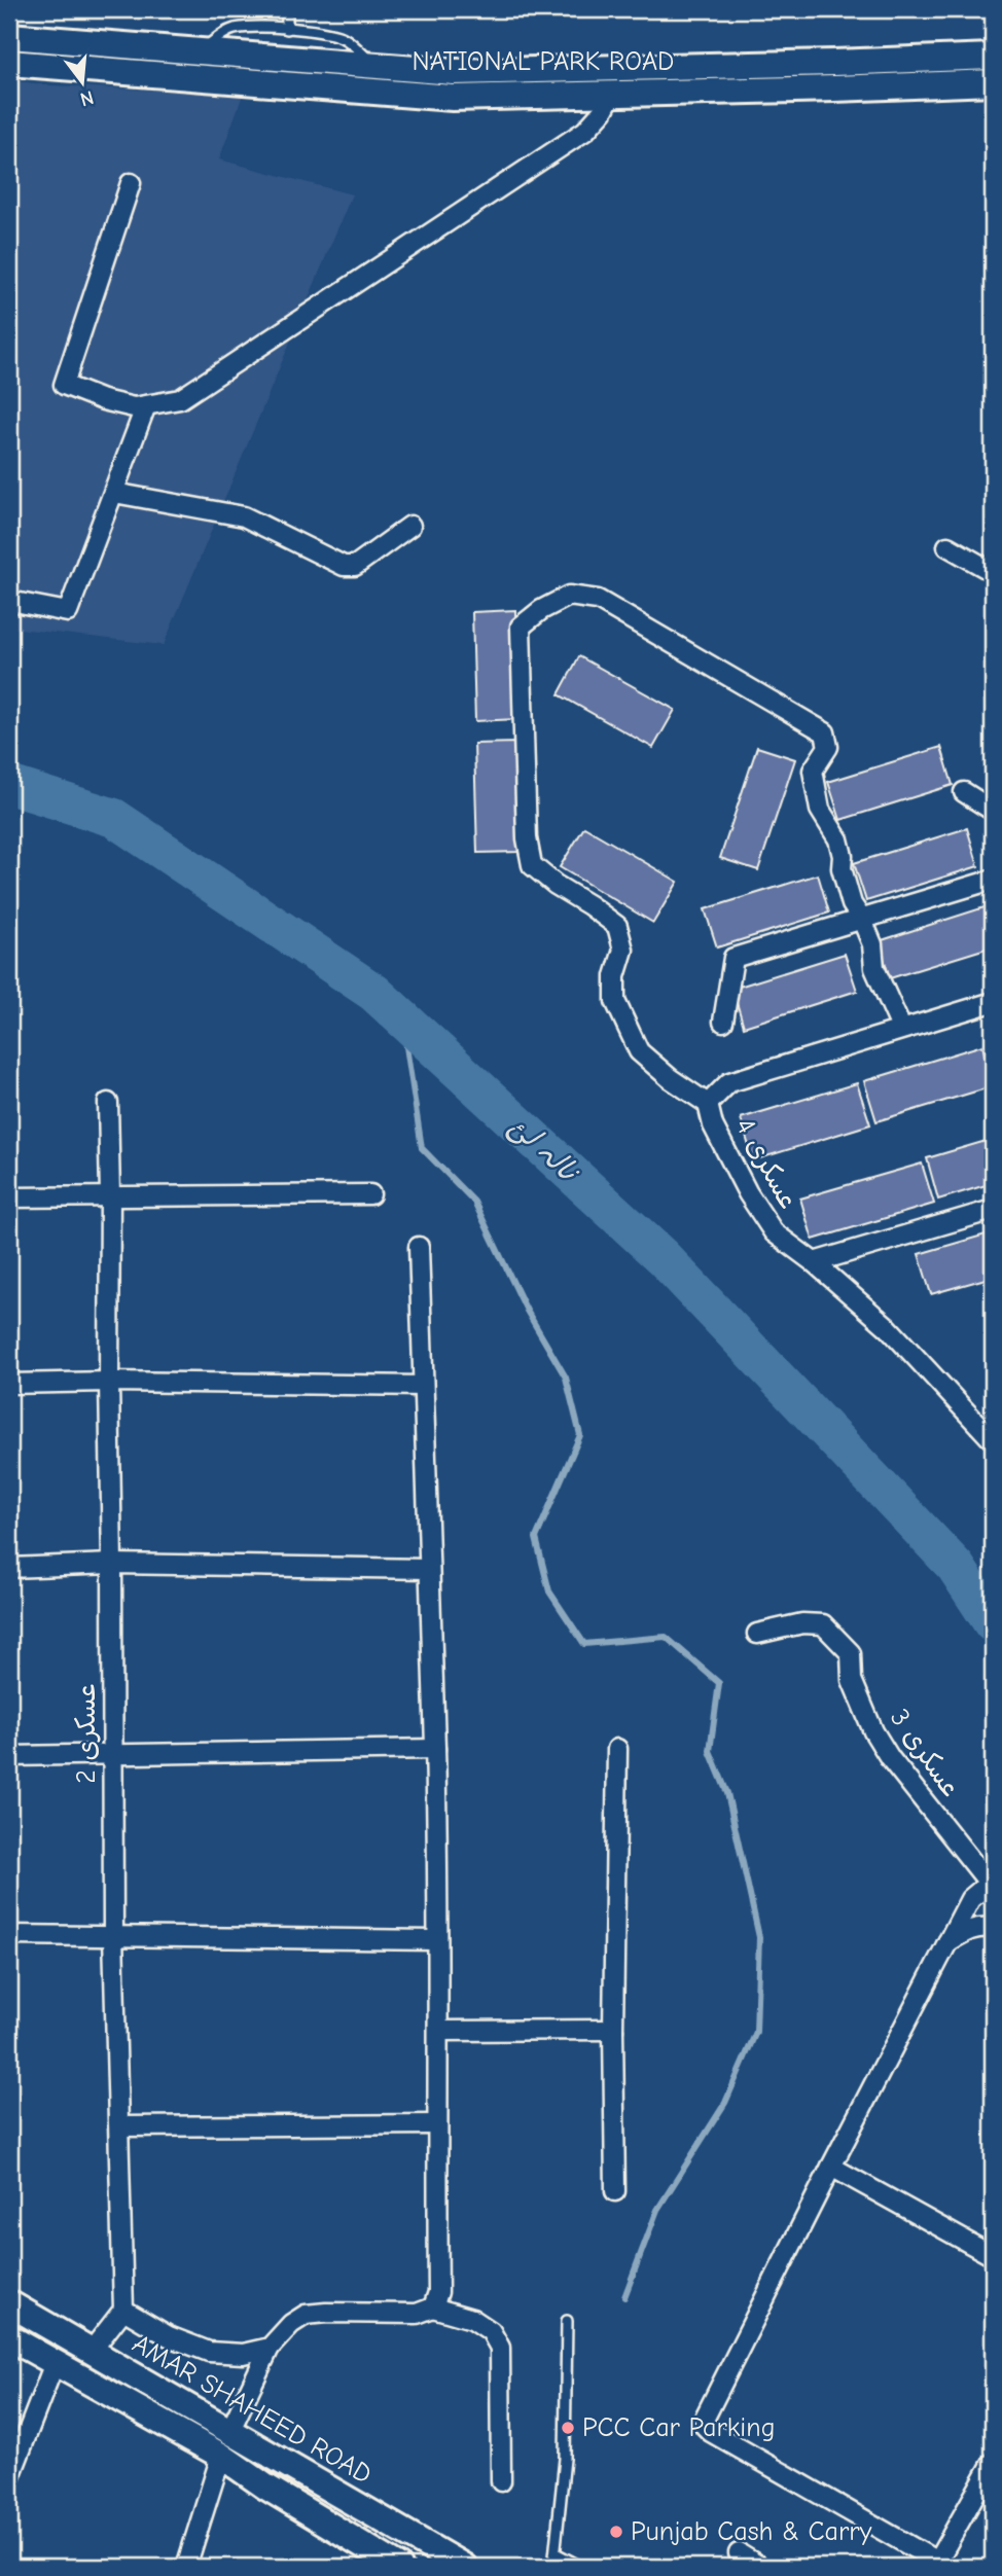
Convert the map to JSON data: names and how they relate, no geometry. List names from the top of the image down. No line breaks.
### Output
{"streets":{"street":["NATIONAL PARK ROAD","عسکری 4","عسکری 2","عسکری 3","AMAR SHAHEED ROAD"]},"water":["نالہ لئ"],"places":["PCC Car Parking","Punjab Cash & Carry"],"north":"bottom"}
